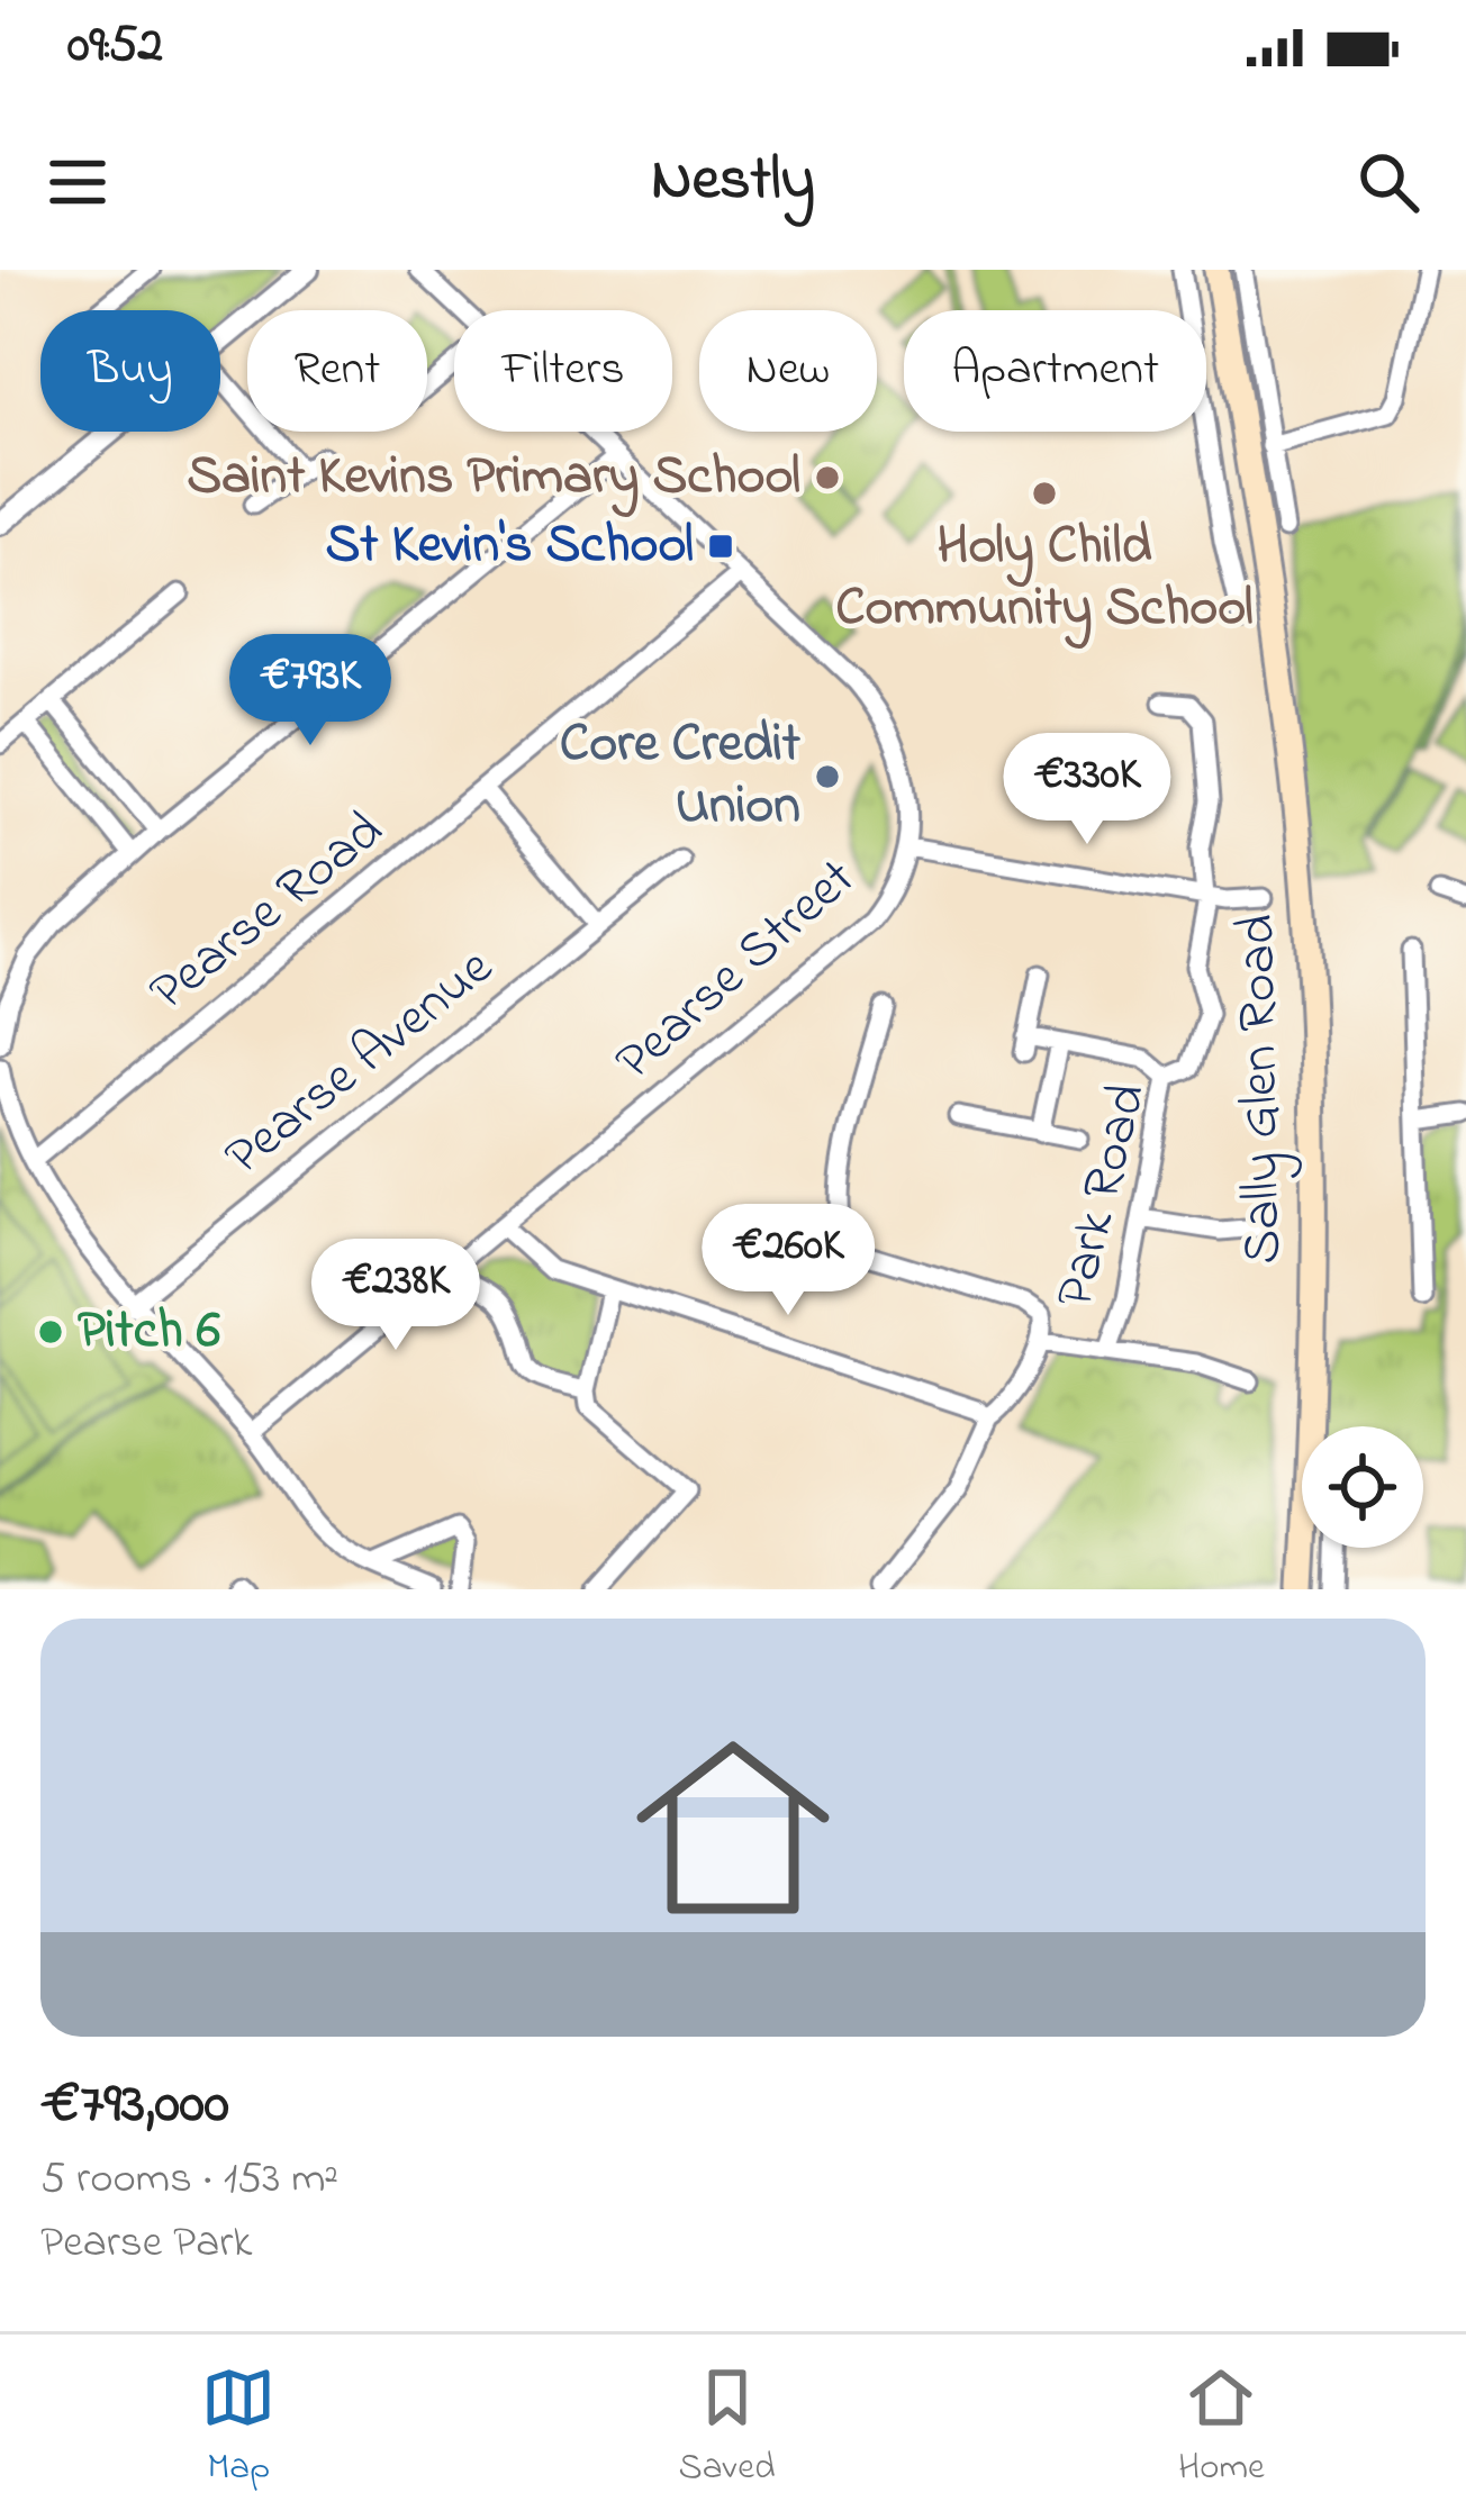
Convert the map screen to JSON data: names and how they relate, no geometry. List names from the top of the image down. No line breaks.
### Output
{"streets":{"main road":["Sally Glen Road"],"street":["Pearse Road","Pearse Street","Pearse Avenue","Park Road"]},"crossings":[["Pearse Road","Pearse Street"]],"places":{"other":["Saint Kevins Primary School","Holy Child Community School","Core Credit Union","Pitch 6"],"transit":["St Kevin's School"]},"page":{"status":"09:52","header":"Nestly","chip":["Buy","Rent","Filters","New","Apartment"],"price":["€793K","€330K","€260K","€238K"],"list":[{"name":"€793,000","note":"5 rooms · 153 m² · Pearse Park"}],"tabs":["Map","Saved","Home"]}}
